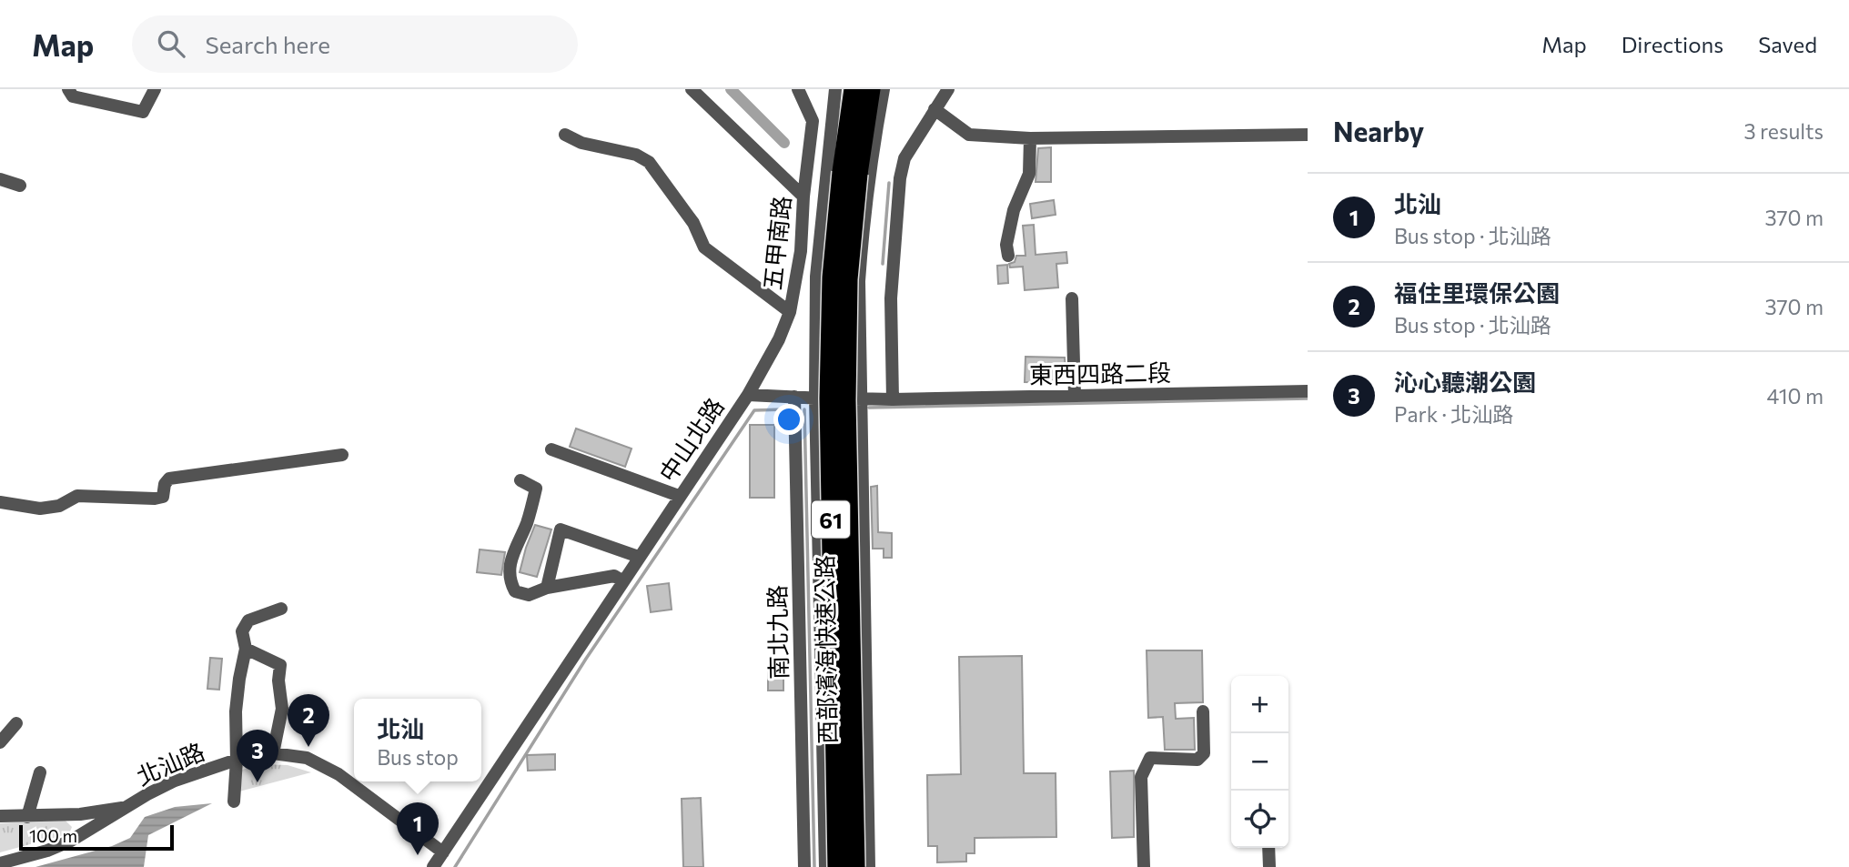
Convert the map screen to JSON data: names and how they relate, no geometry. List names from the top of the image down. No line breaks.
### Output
{"streets":{"highway":["61","西部濱海快速公路"],"street":["五甲南路","東西四路二段","中山北路","南北九路","北汕路"]},"crossings":[["五甲南路","中山北路"],["東西四路二段","中山北路"],["中山北路","南北九路"],["中山北路","北汕路"]],"scale_bar":"100 m","page":{"header":"Map","search":"Search here","nav":["Map","Directions","Saved"],"heading":["Nearby","3 results"],"list":[{"mark":"1","name":"北汕","note":"Bus stop · 北汕路","value":"370 m"},{"mark":"2","name":"福住里環保公園","note":"Bus stop · 北汕路","value":"370 m"},{"mark":"3","name":"沁心聽潮公園","note":"Park · 北汕路","value":"410 m"}],"map_buttons":["+","−"],"pins":["2","3","1"],"popup":["北汕","Bus stop"],"scale":"100 m"}}
